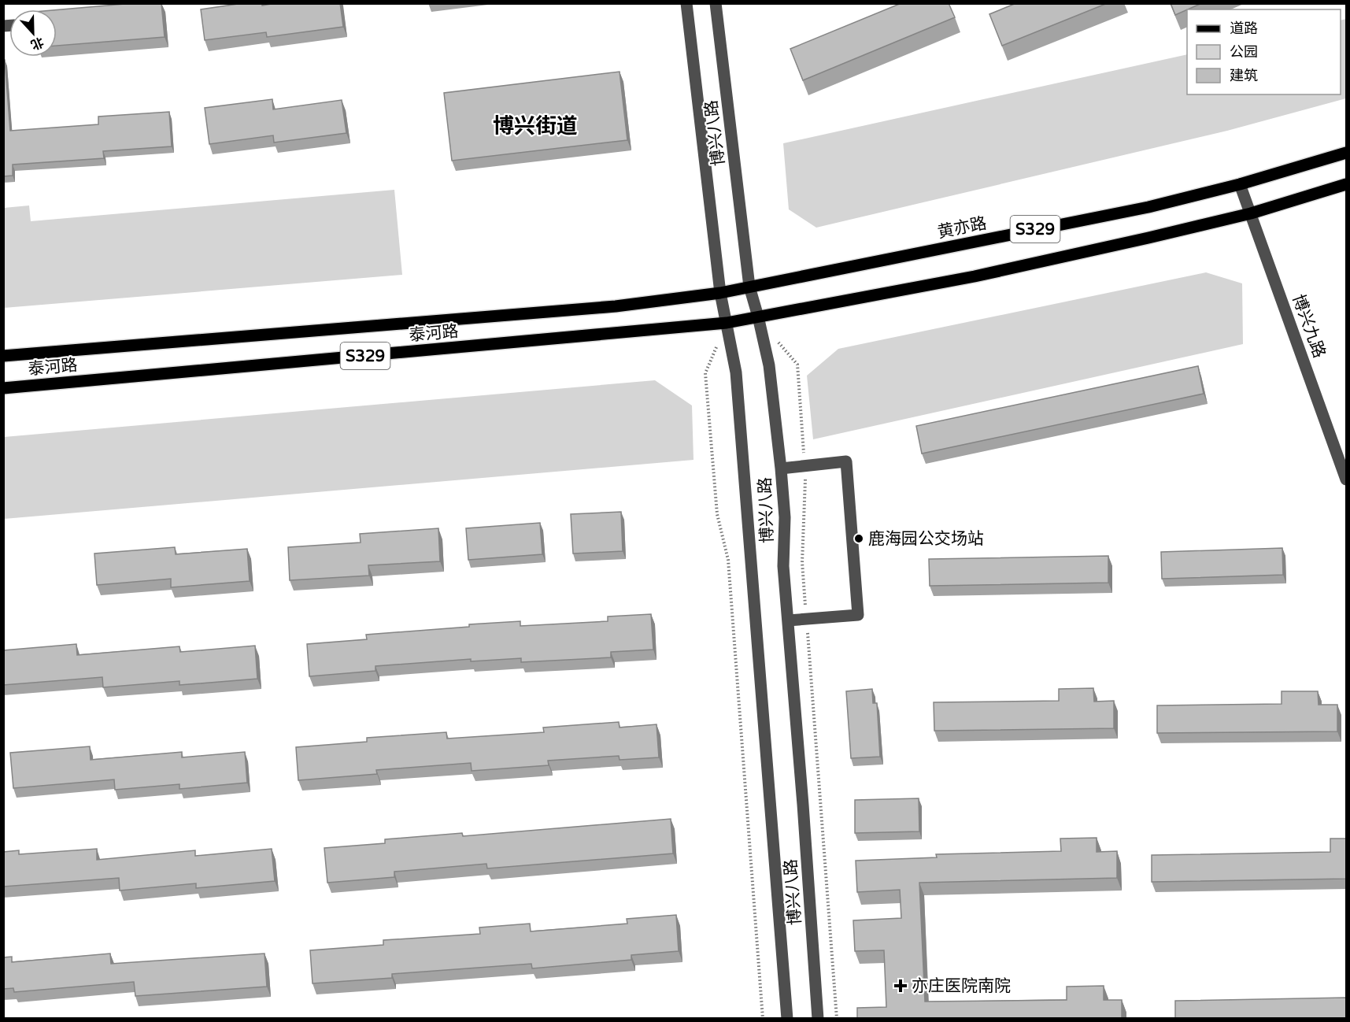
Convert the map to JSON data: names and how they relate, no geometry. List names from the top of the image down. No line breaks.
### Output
{"streets":{"main road":["黄亦路","S329","泰河路"],"street":["博兴八路","博兴九路"]},"crossings":[["博兴八路","黄亦路"],["博兴八路","S329"],["博兴八路","泰河路"],["黄亦路","博兴九路"],["黄亦路","泰河路"],["S329","博兴九路"],["S329","泰河路"]],"districts":["博兴街道"],"places":{"other":["鹿海园公交场站"],"health":["亦庄医院南院"]},"legend":["道路","公园","建筑"],"north":"bottom"}
